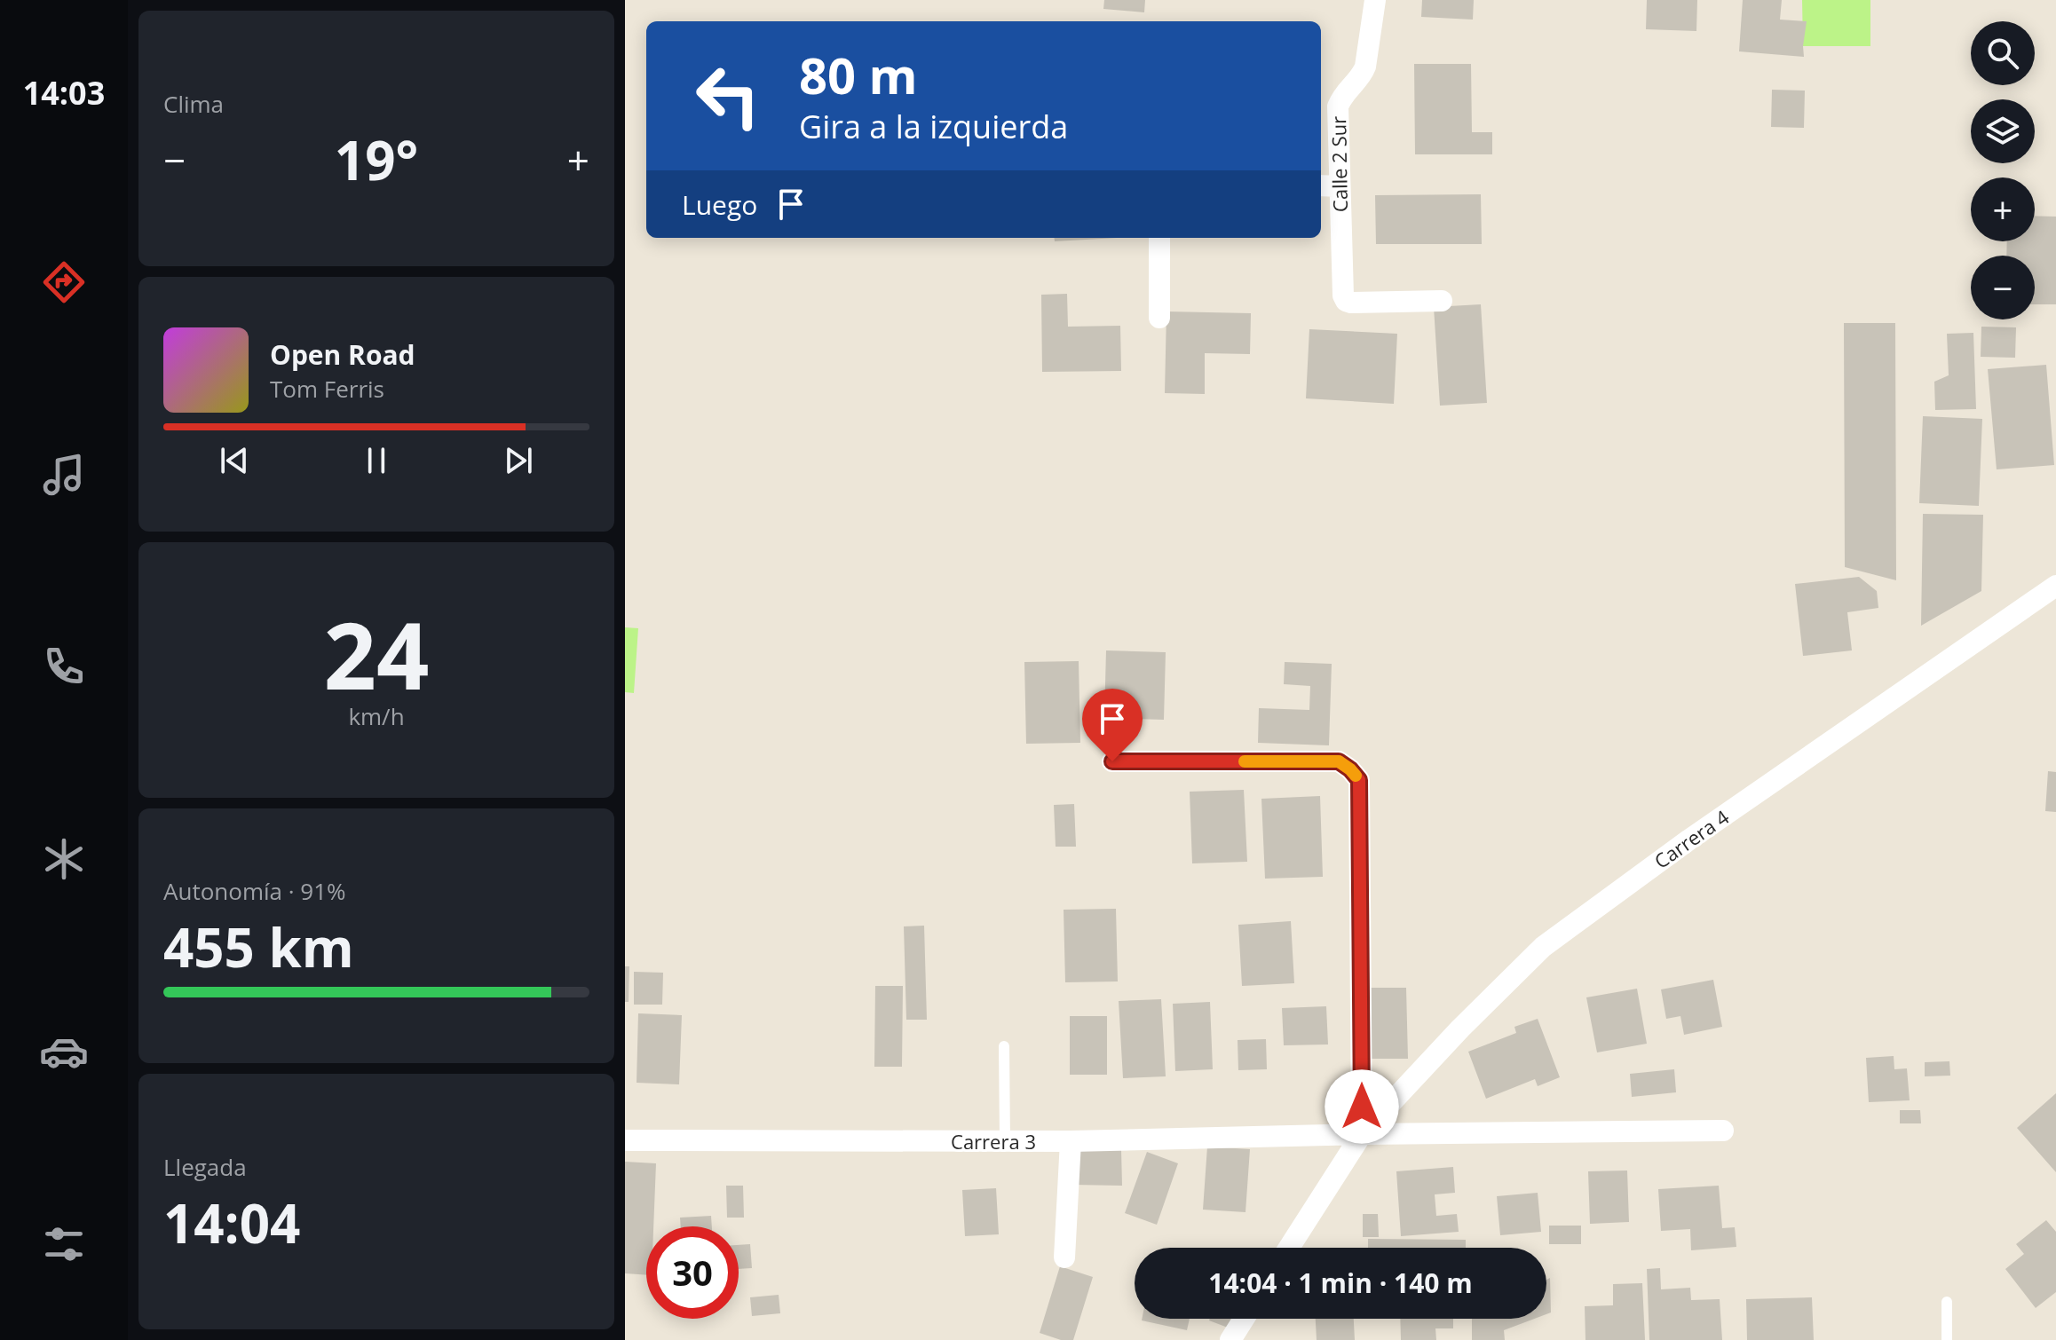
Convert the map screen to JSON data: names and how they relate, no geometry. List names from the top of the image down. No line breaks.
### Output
{"streets":{"street":["Calle 2 Sur","Carrera 4","Carrera 3"]},"crossings":[["Carrera 4","Carrera 3"]],"page":{"tabs":"14:03","tile":["Clima",["24","km/h"],["Autonomía · 91%","455 km"],["Llegada","14:04"]],"map_buttons":["+","−"],"turn":["80 m","Gira a la izquierda"],"heat":["−","19°","+"],"then":"Luego","song":["Open Road","Tom Ferris"],"limit":"30","trip":"14:04 · 1 min · 140 m"}}
